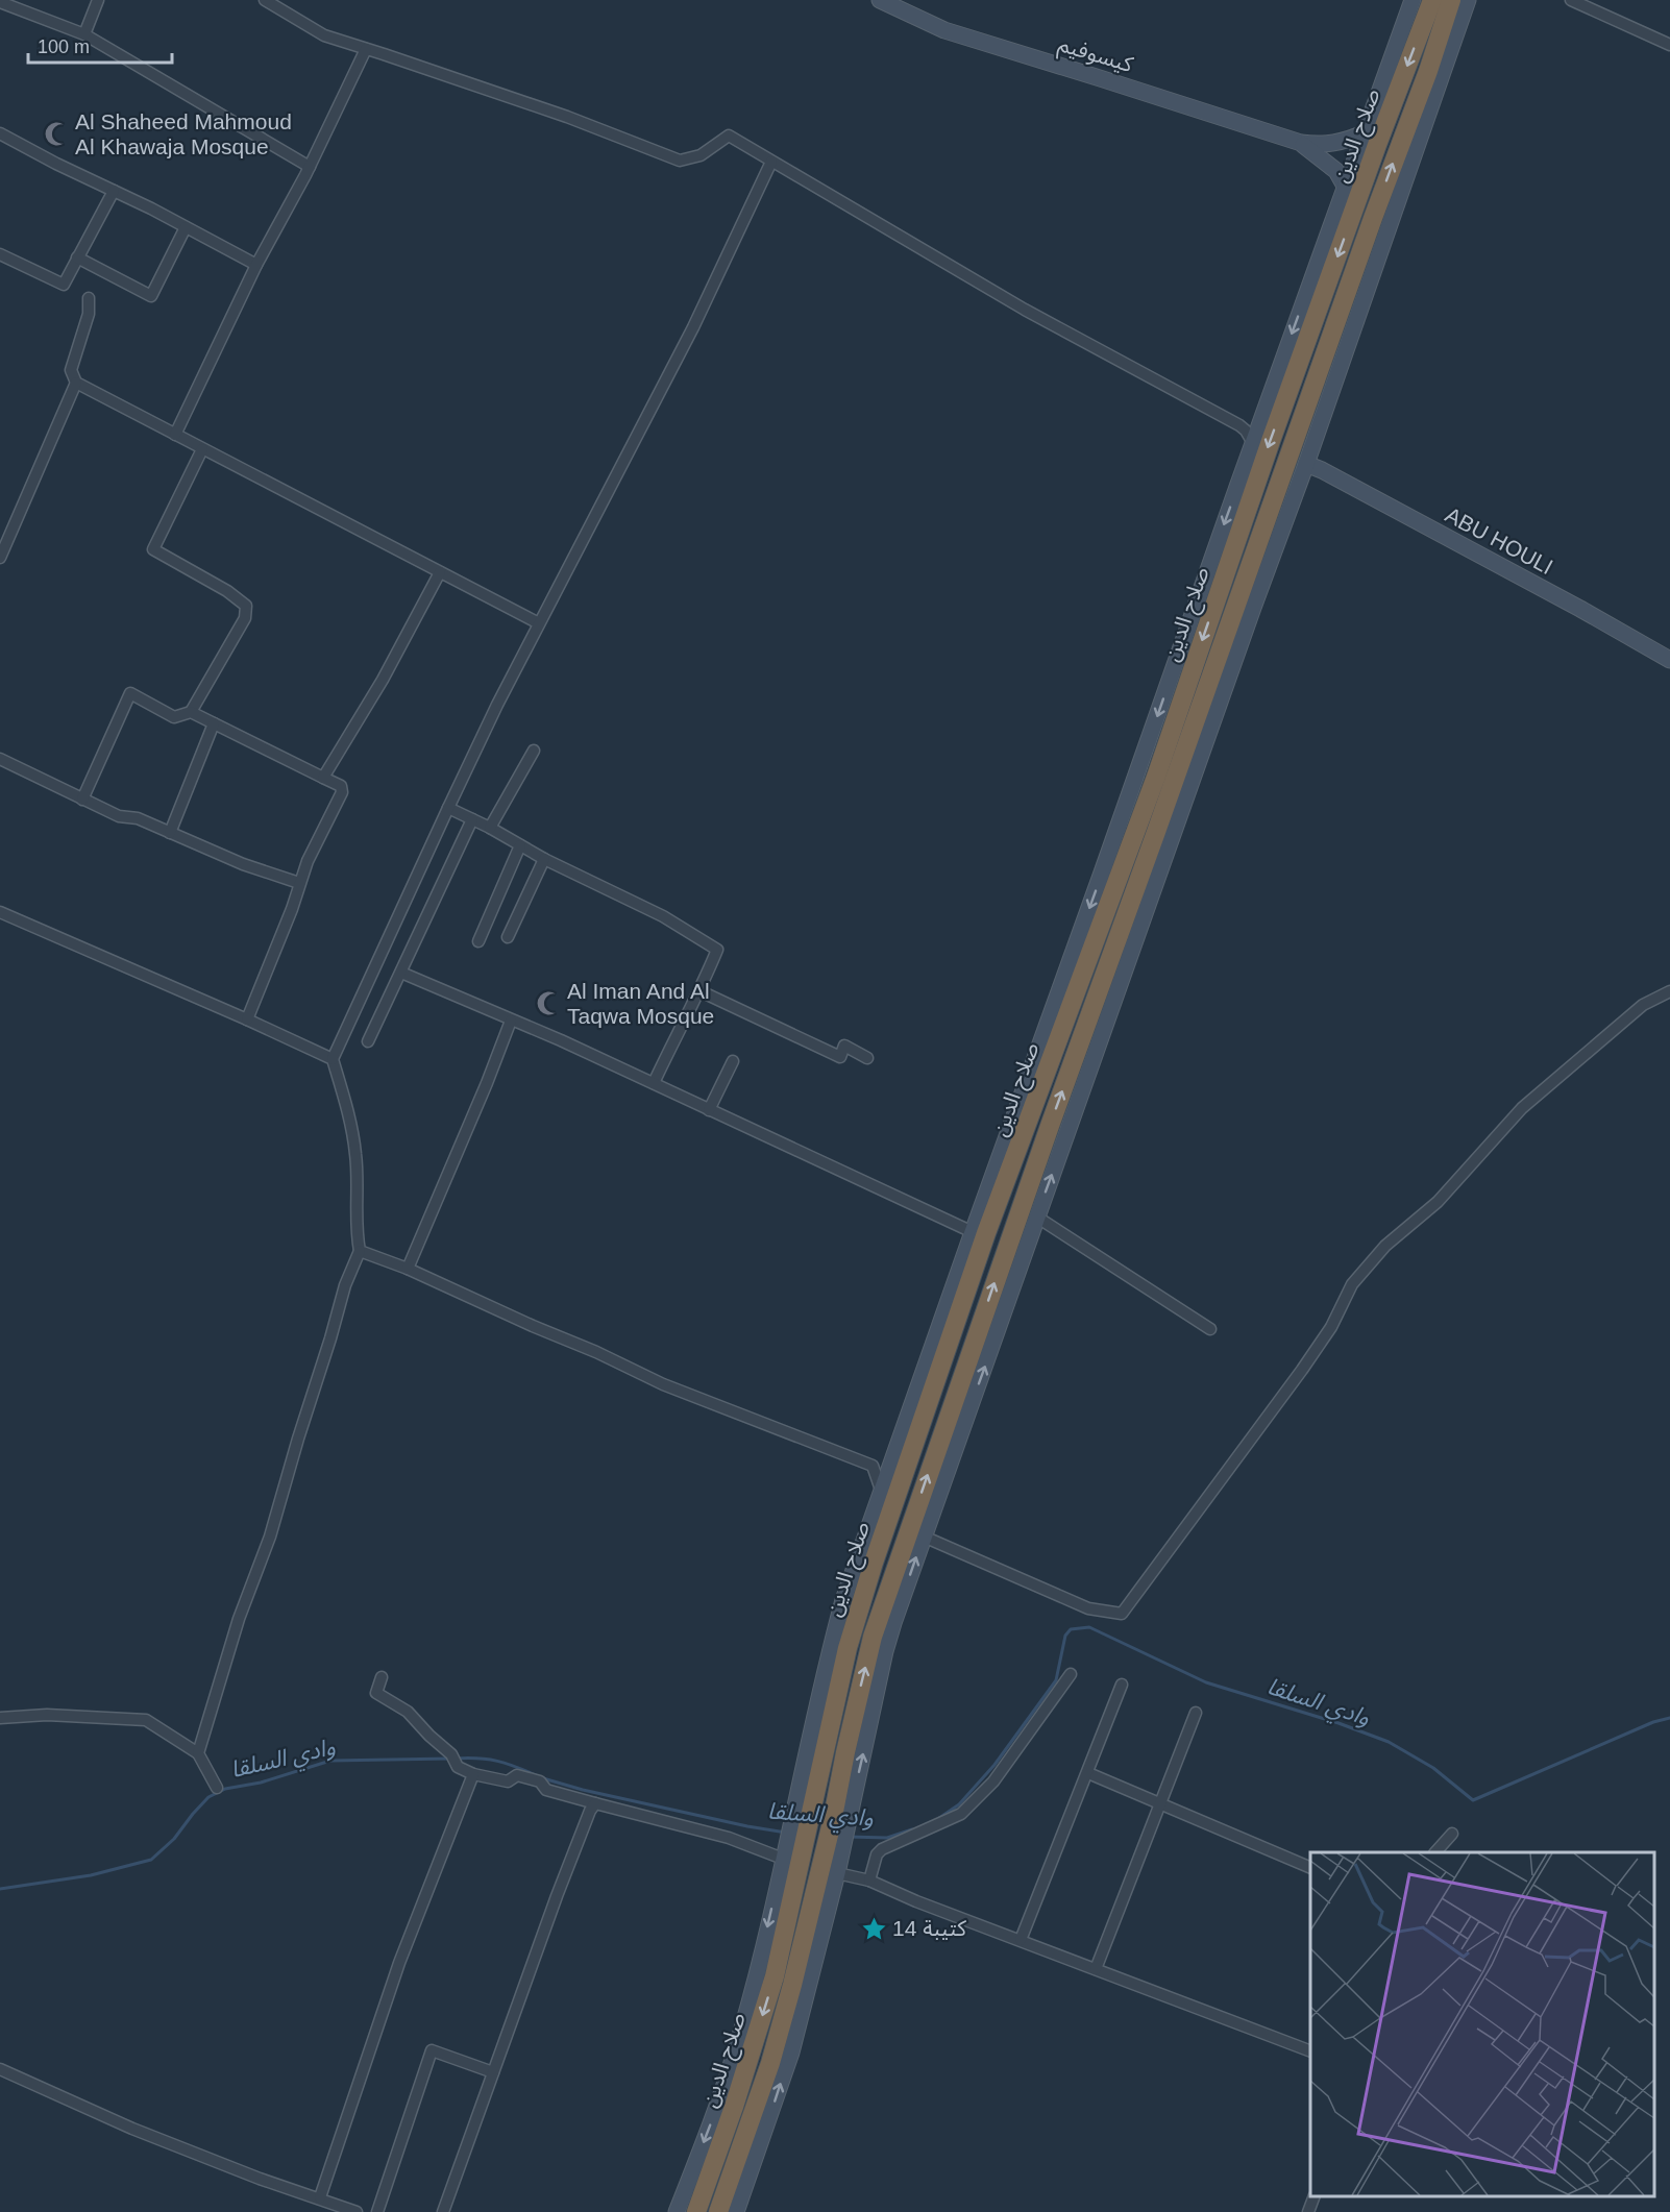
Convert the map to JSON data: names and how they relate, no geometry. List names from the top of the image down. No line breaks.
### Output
{"streets":{"highway":["صلاح الدين"],"main road":["كيسوفيم","ABU HOULI"]},"water":["وادي السلقا"],"places":{"mosque":["Al Shaheed Mahmoud Al Khawaja Mosque","Al Iman And Al Taqwa Mosque"],"place":["كتيبة 14"]},"scale_bar":"100 m"}
